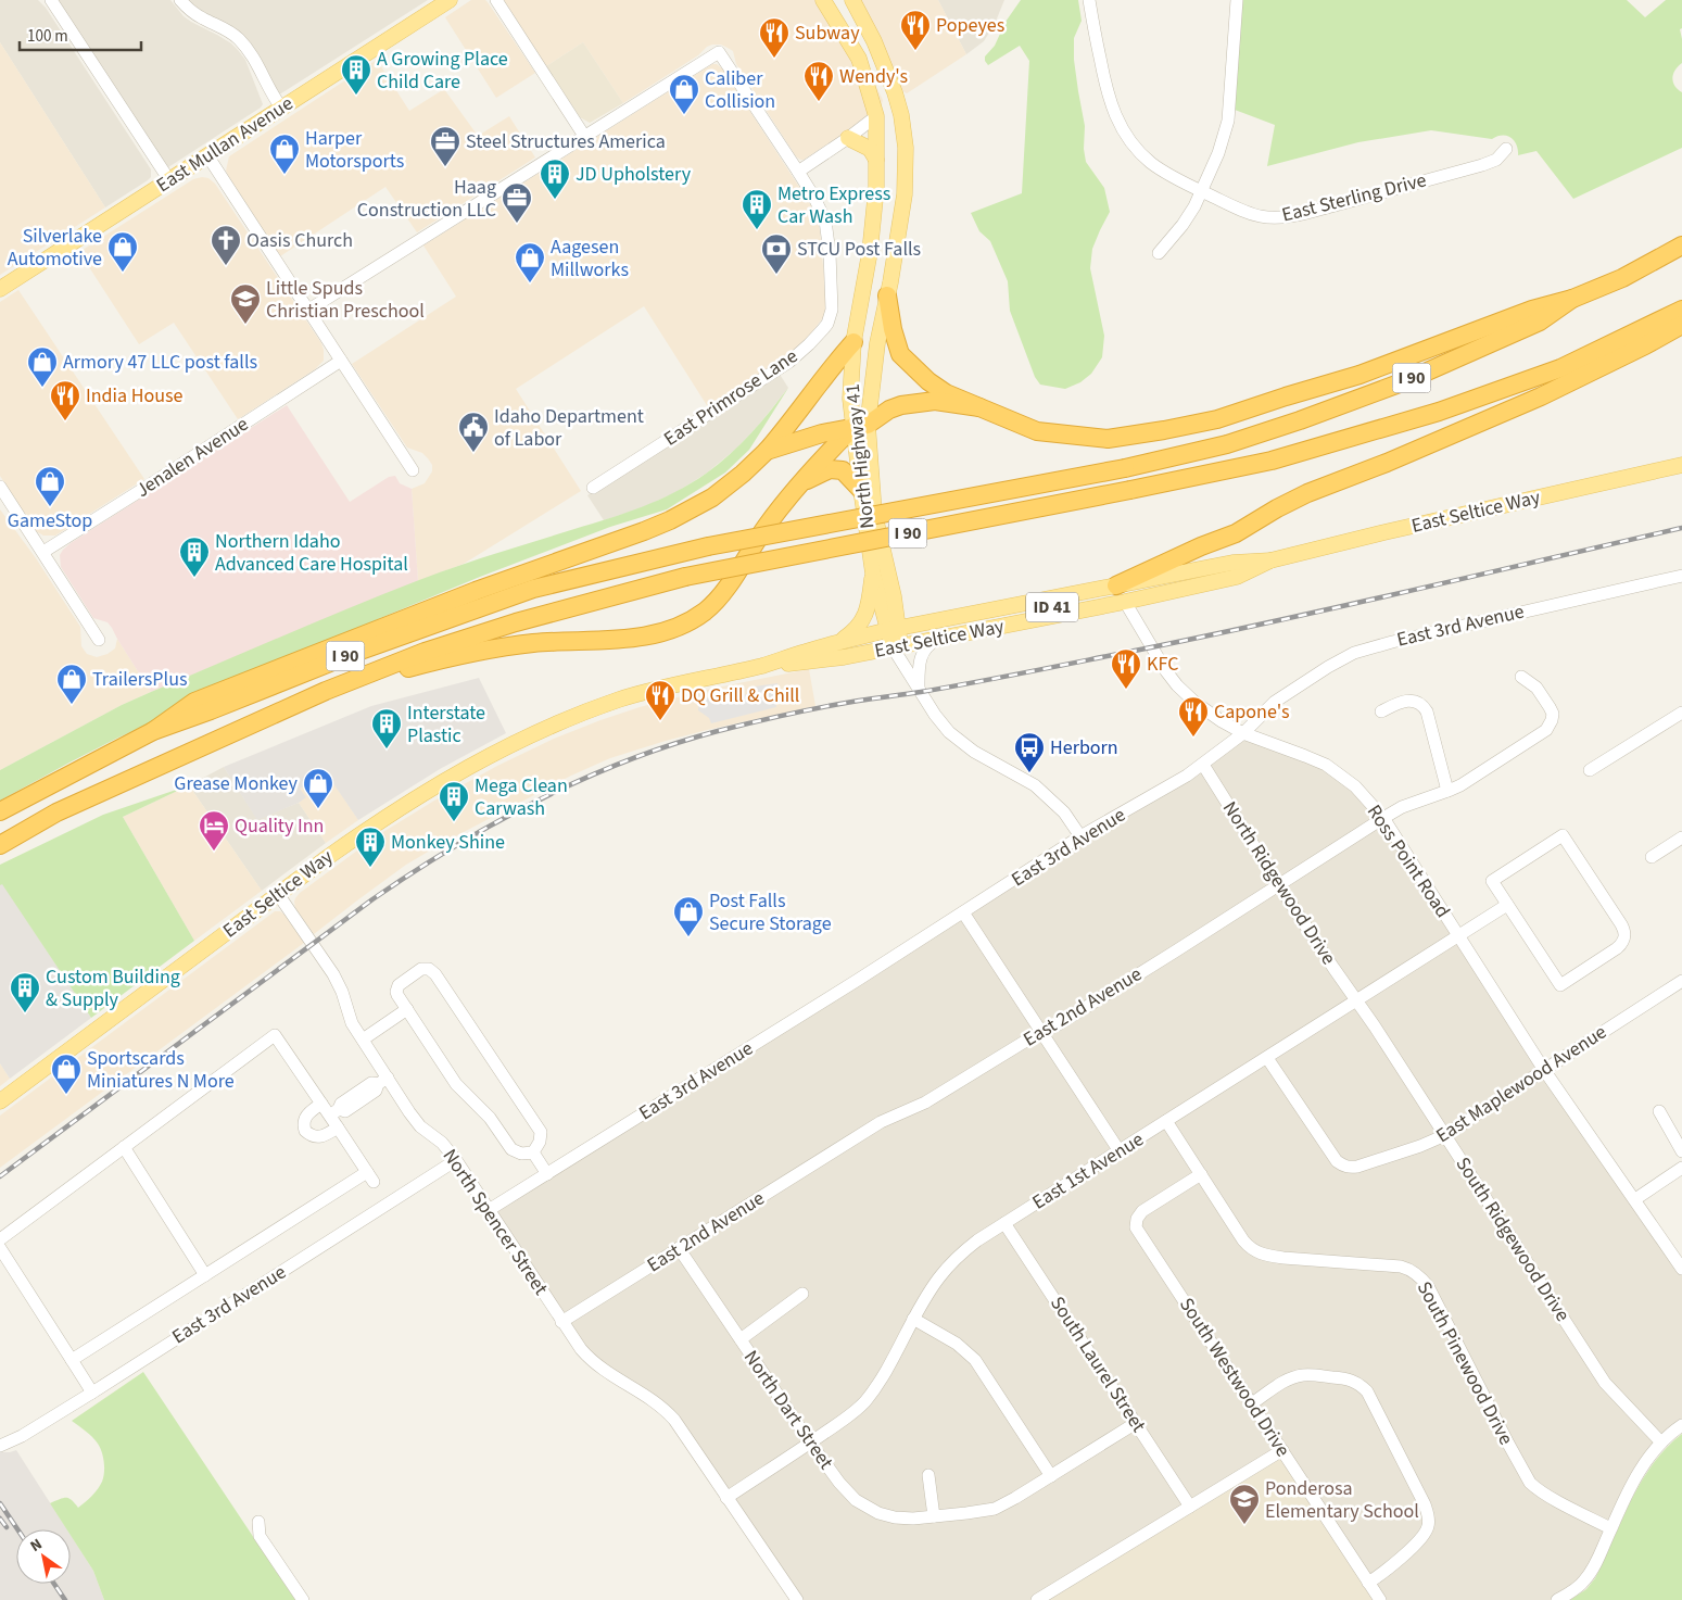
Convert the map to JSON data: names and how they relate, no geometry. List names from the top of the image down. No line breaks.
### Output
{"streets":{"highway":["I 90"],"main road":["East Mullan Avenue","North Highway 41","East Seltice Way","ID 41","Ross Point Road"],"street":["East Sterling Drive","East Primrose Lane","Jenalen Avenue","East 3rd Avenue","North Ridgewood Drive","East 2nd Avenue","East Maplewood Avenue","East 1st Avenue","North Spencer Street","South Ridgewood Drive","South Pinewood Drive","South Laurel Street","South Westwood Drive","North Dart Street"]},"crossings":[["North Highway 41","East Seltice Way"],["East Seltice Way","ID 41"],["East Seltice Way","Ross Point Road"],["East Seltice Way","North Spencer Street"],["ID 41","Ross Point Road"],["East 3rd Avenue","Ross Point Road"],["East 3rd Avenue","North Ridgewood Drive"],["East 3rd Avenue","North Spencer Street"],["Ross Point Road","East 2nd Avenue"],["Ross Point Road","East Maplewood Avenue"],["Ross Point Road","East 1st Avenue"],["North Ridgewood Drive","East 2nd Avenue"],["North Ridgewood Drive","East 1st Avenue"],["North Ridgewood Drive","South Ridgewood Drive"],["East 2nd Avenue","North Spencer Street"],["East 2nd Avenue","North Dart Street"],["East Maplewood Avenue","East 1st Avenue"],["East Maplewood Avenue","South Ridgewood Drive"],["East 1st Avenue","North Spencer Street"],["East 1st Avenue","South Ridgewood Drive"],["East 1st Avenue","South Pinewood Drive"],["East 1st Avenue","South Laurel Street"],["East 1st Avenue","North Dart Street"],["South Pinewood Drive","South Westwood Drive"],["South Laurel Street","North Dart Street"]],"places":{"restaurant":["Popeyes","Subway","Wendy's","India House","KFC","DQ Grill & Chill","Capone's"],"building":["A Growing Place Child Care","JD Upholstery","Metro Express Car Wash","Northern Idaho Advanced Care Hospital","Interstate Plastic","Mega Clean Carwash","Monkey Shine","Custom Building & Supply"],"shop":["Caliber Collision","Harper Motorsports","Silverlake Automotive","Aagesen Millworks","Armory 47 LLC post falls","GameStop","TrailersPlus","Grease Monkey","Post Falls Secure Storage","Sportscards Miniatures N More"],"office":["Steel Structures America","Haag Construction LLC"],"church":["Oasis Church"],"bank":["STCU Post Falls"],"school or university":["Little Spuds Christian Preschool","Ponderosa Elementary School"],"public building":["Idaho Department of Labor"],"bus stop":["Herborn"],"hotel":["Quality Inn"]},"scale_bar":"100 m","north":"top left"}
